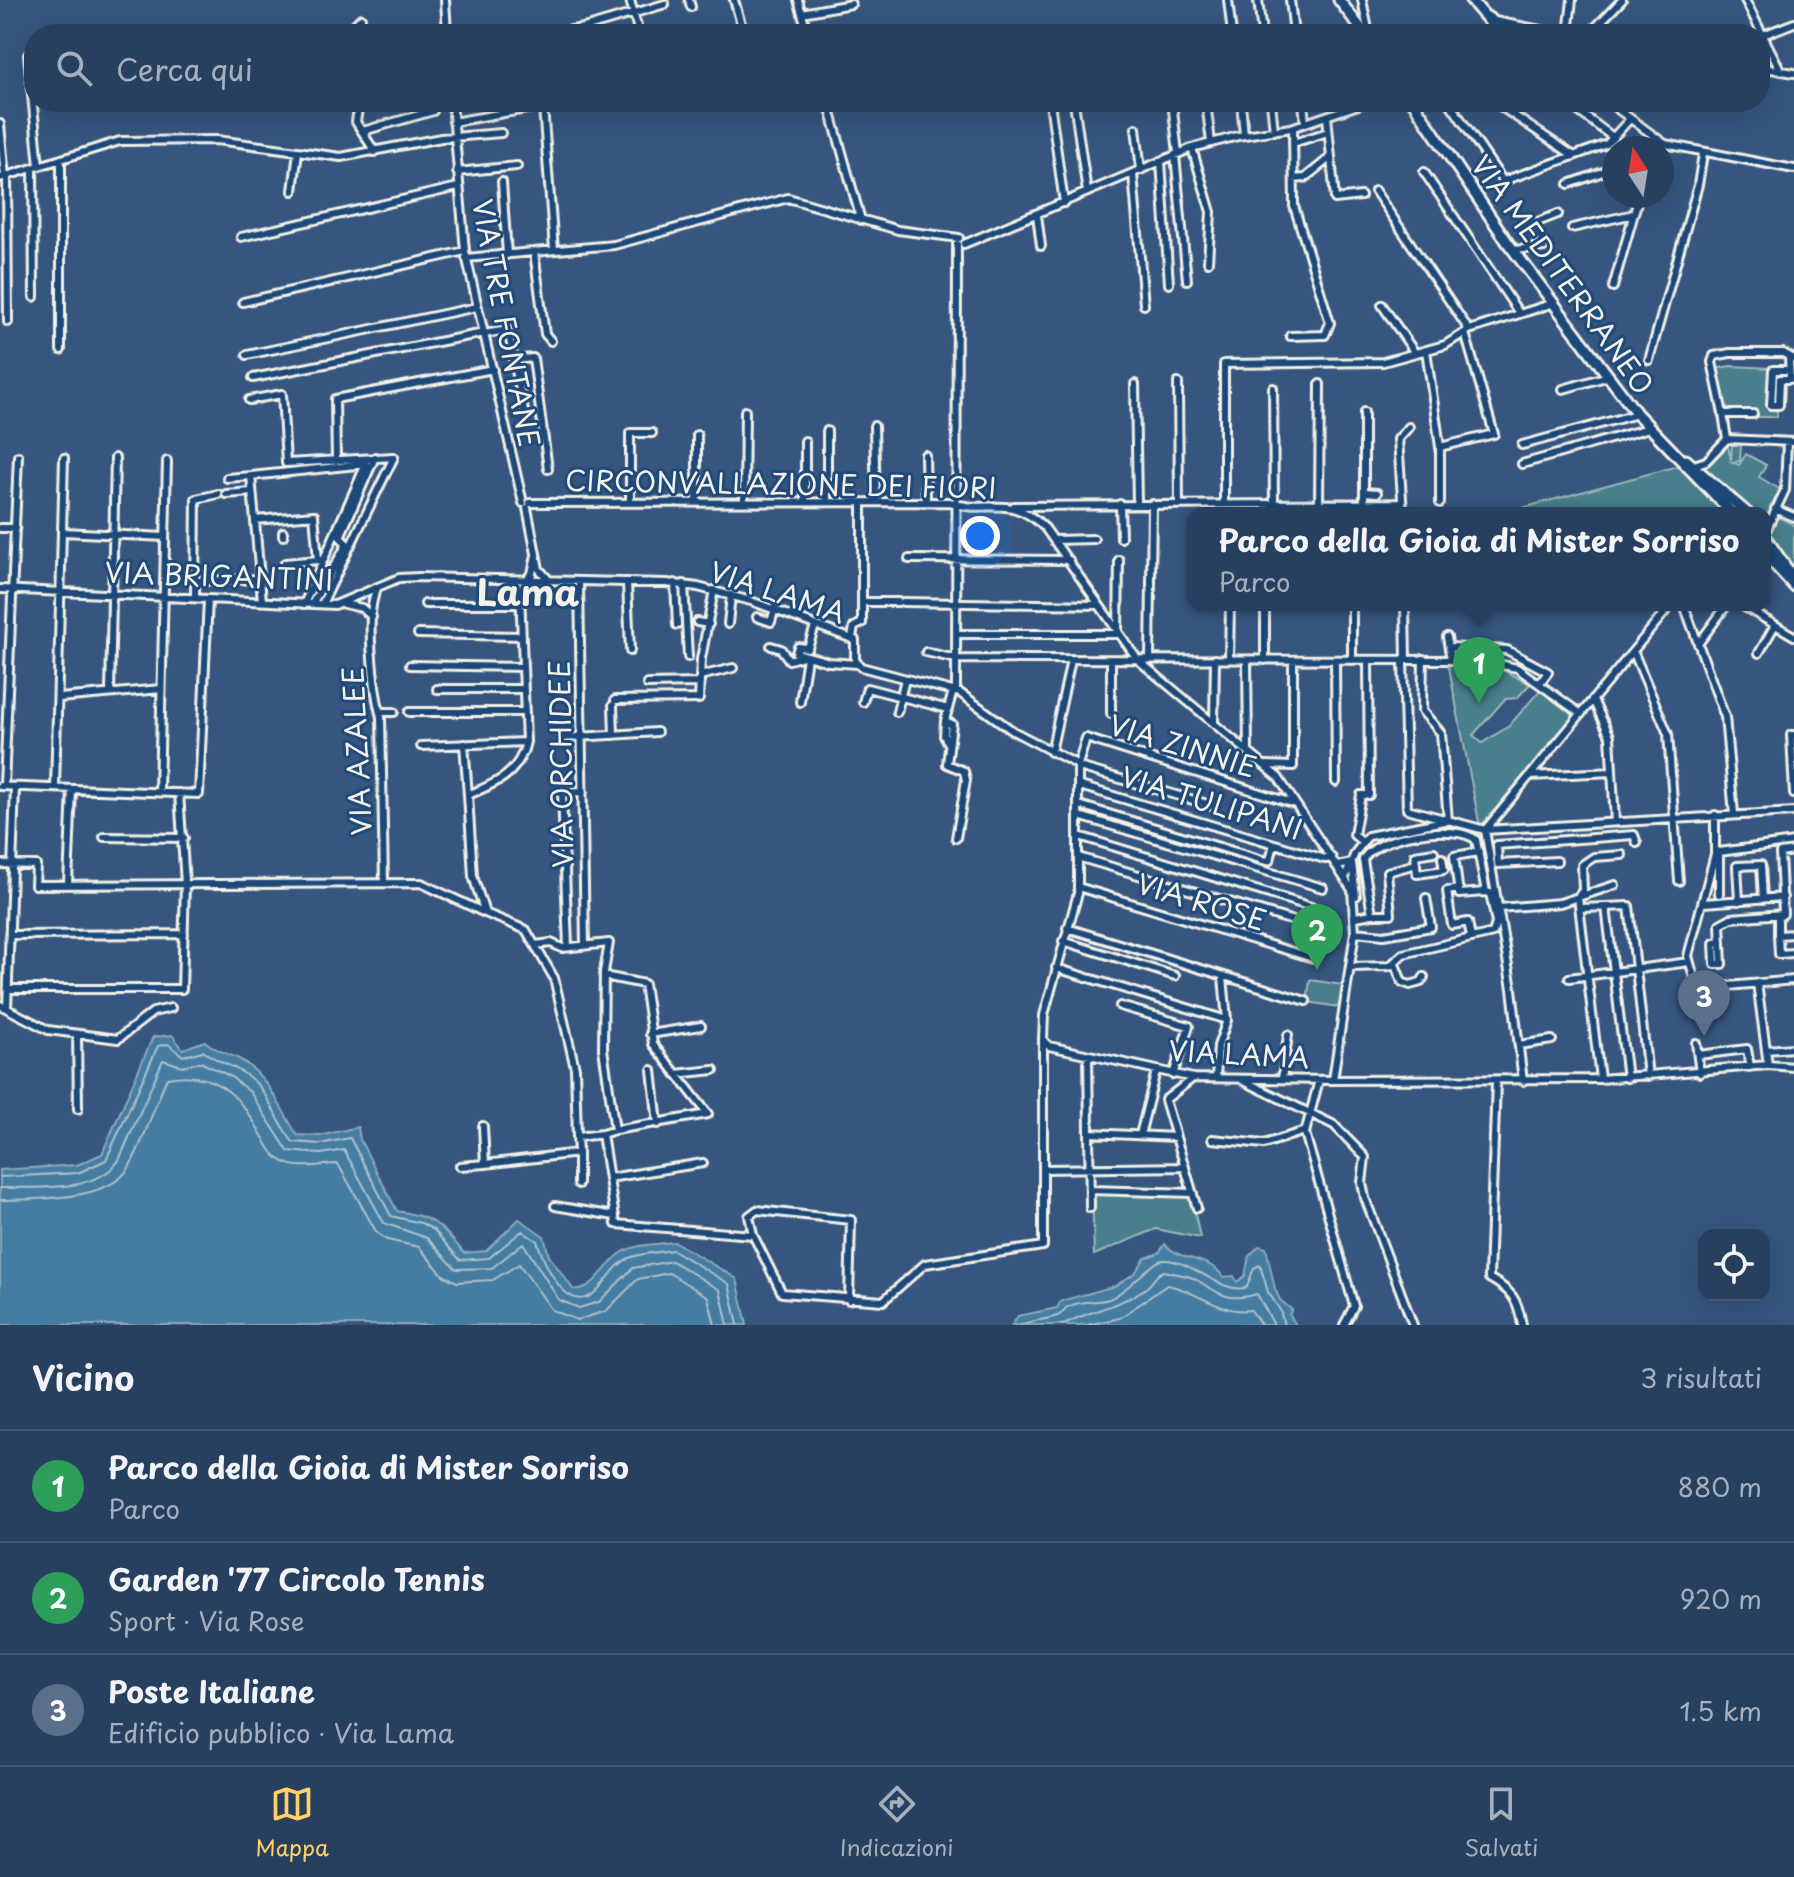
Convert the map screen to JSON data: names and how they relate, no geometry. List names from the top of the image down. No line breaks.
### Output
{"streets":{"main road":["VIA MEDITERRANEO"],"street":["VIA TRE FONTANE","CIRCONVALLAZIONE DEI FIORI","VIA BRIGANTINI","VIA LAMA","VIA ZINNIE","VIA AZALEE","VIA ORCHIDEE","VIA TULIPANI","VIA ROSE"]},"crossings":[["VIA TRE FONTANE","CIRCONVALLAZIONE DEI FIORI"],["VIA TRE FONTANE","VIA BRIGANTINI"],["CIRCONVALLAZIONE DEI FIORI","VIA LAMA"],["CIRCONVALLAZIONE DEI FIORI","VIA ZINNIE"],["CIRCONVALLAZIONE DEI FIORI","VIA TULIPANI"],["VIA BRIGANTINI","VIA LAMA"],["VIA BRIGANTINI","VIA AZALEE"],["VIA LAMA","VIA ZINNIE"],["VIA LAMA","VIA ORCHIDEE"]],"districts":["Lama"],"north":"top","page":{"search":"Cerca qui","popup":["Parco della Gioia di Mister Sorriso","Parco"],"pins":["1","2","3"],"heading":["Vicino","3 risultati"],"list":[{"mark":"1","name":"Parco della Gioia di Mister Sorriso","note":"Parco","value":"880 m"},{"mark":"2","name":"Garden '77 Circolo Tennis","note":"Sport · Via Rose","value":"920 m"},{"mark":"3","name":"Poste Italiane","note":"Edificio pubblico · Via Lama","value":"1.5 km"}],"nav":["Mappa","Indicazioni","Salvati"]}}
